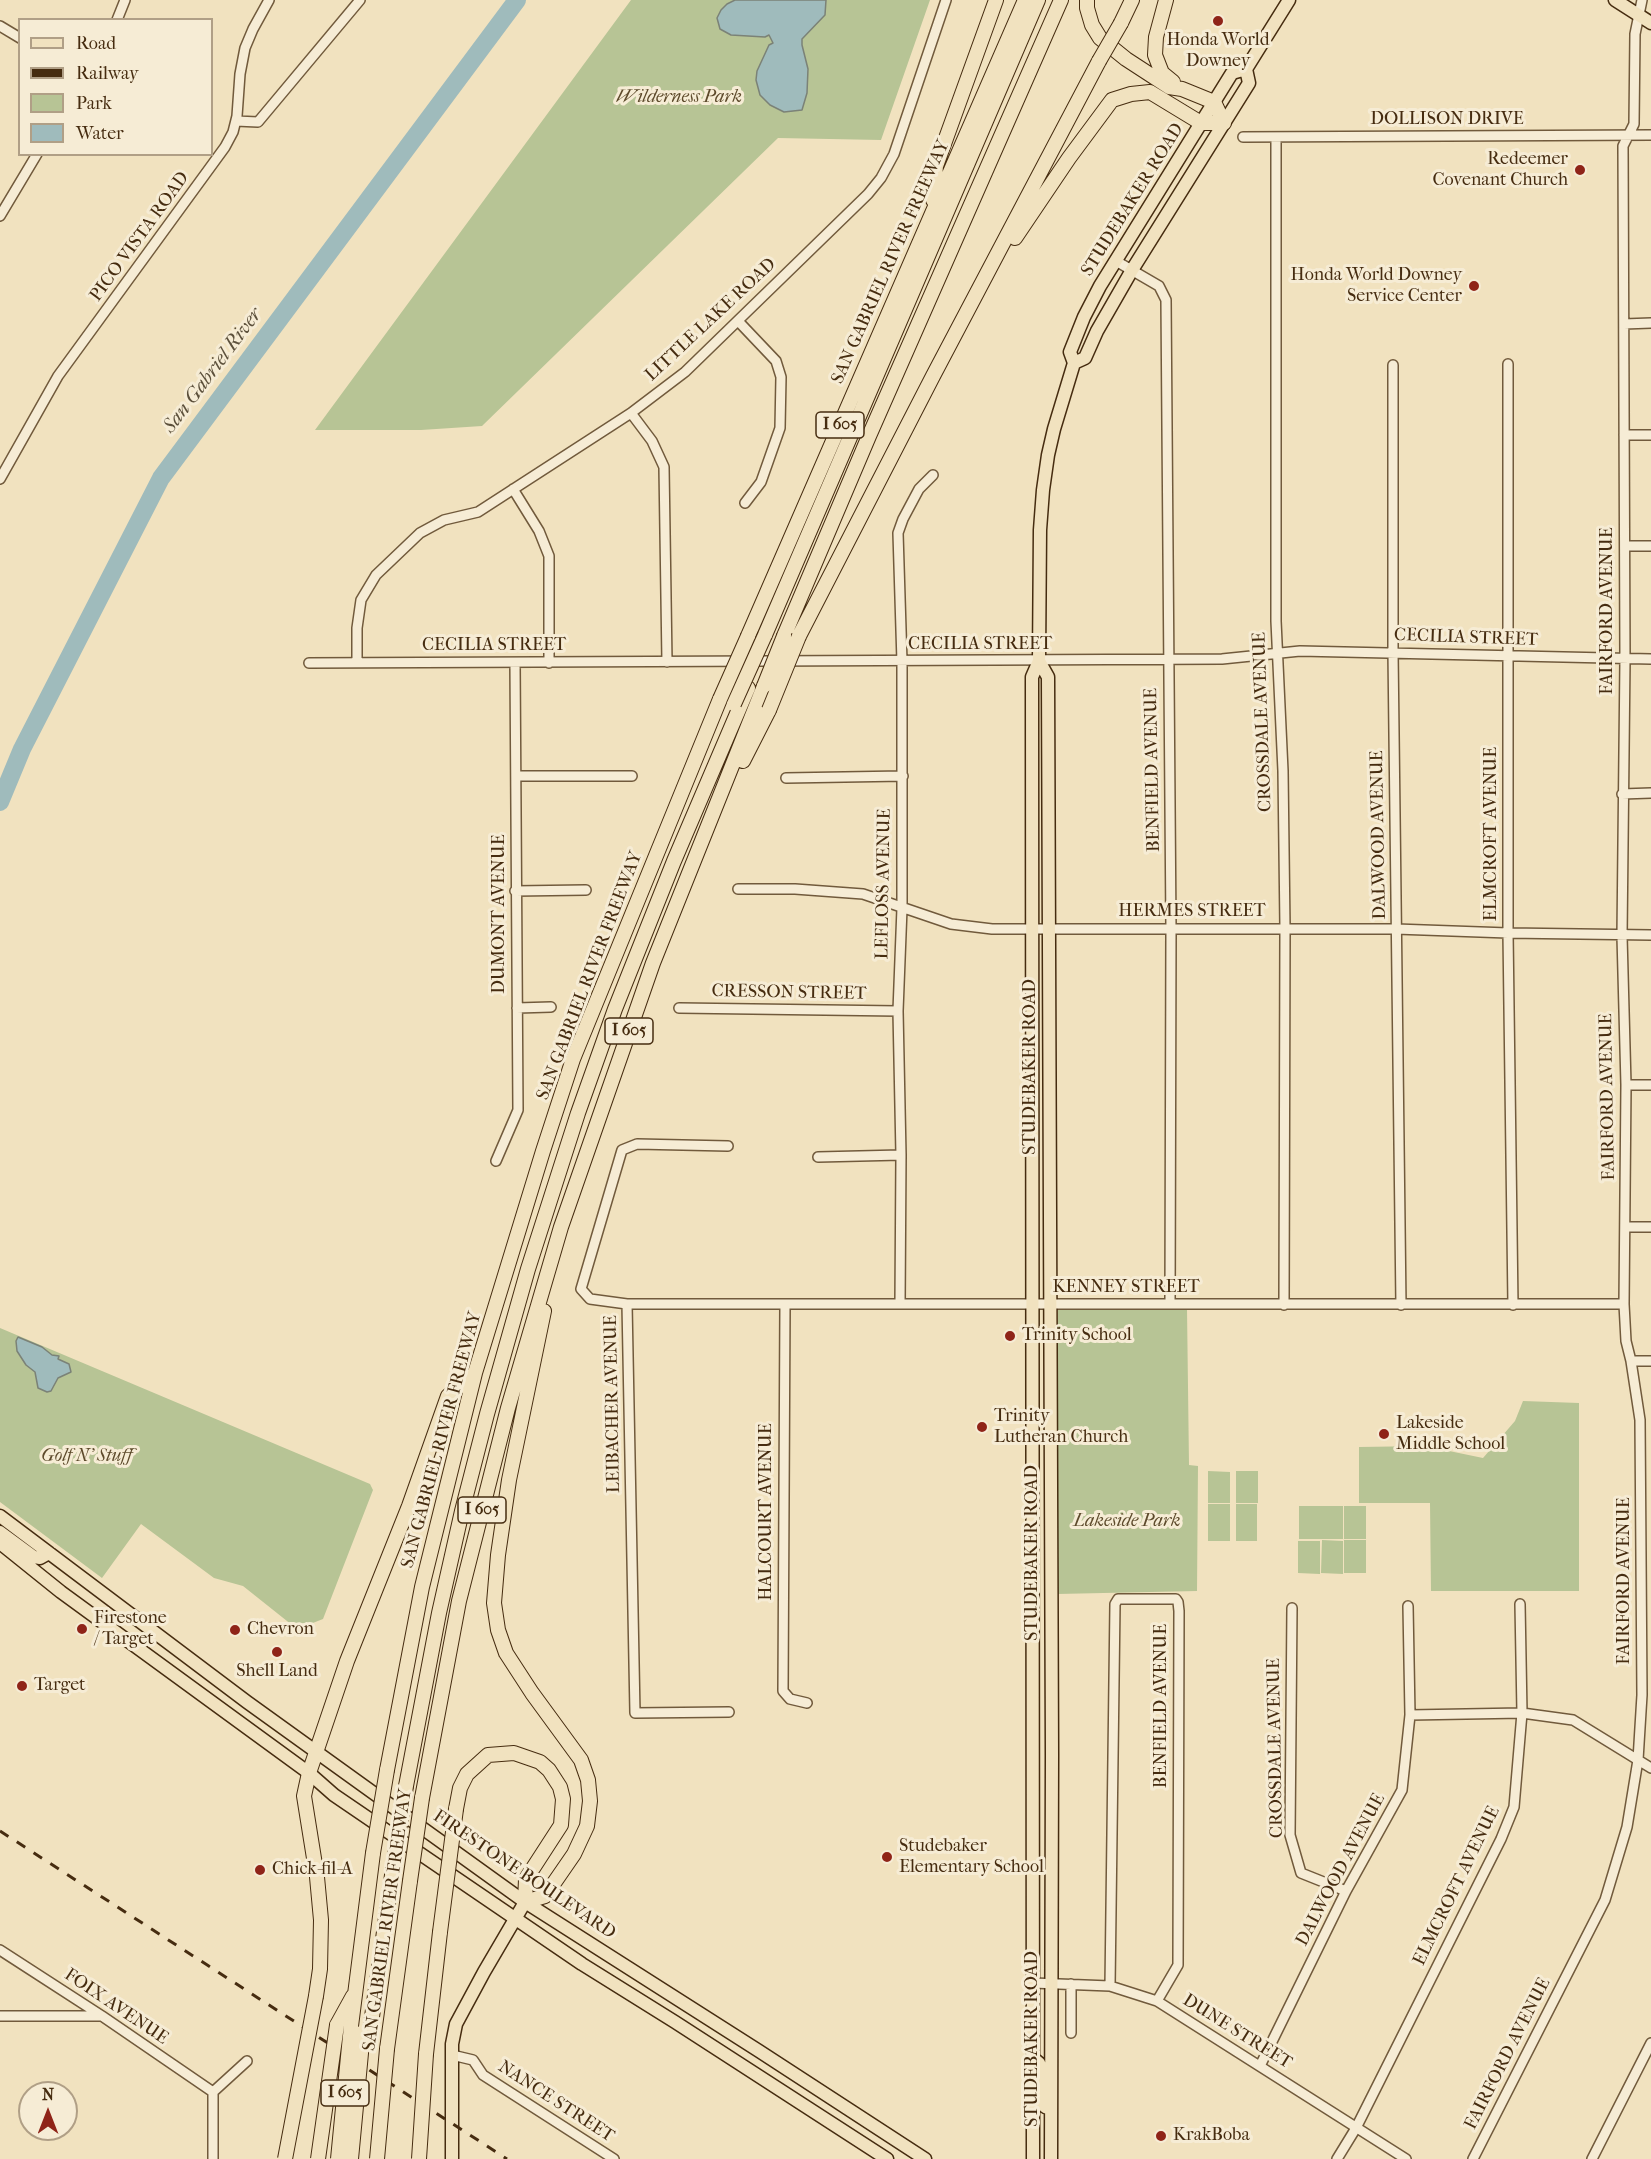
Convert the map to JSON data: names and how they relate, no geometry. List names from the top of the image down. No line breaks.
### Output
{"streets":{"highway":["SAN GABRIEL RIVER FREEWAY","I 605"],"main road":["STUDEBAKER ROAD","FIRESTONE BOULEVARD"],"street":["DOLLISON DRIVE","PICO VISTA ROAD","LITTLE LAKE ROAD","FAIRFORD AVENUE","CECILIA STREET","CROSSDALE AVENUE","BENFIELD AVENUE","ELMCROFT AVENUE","DALWOOD AVENUE","LEFLOSS AVENUE","HERMES STREET","DUMONT AVENUE","CRESSON STREET","KENNEY STREET","LEIBACHER AVENUE","HALCOURT AVENUE","FOIX AVENUE","DUNE STREET","NANCE STREET"]},"crossings":[["DOLLISON DRIVE","FAIRFORD AVENUE"],["DOLLISON DRIVE","CROSSDALE AVENUE"],["STUDEBAKER ROAD","CECILIA STREET"],["STUDEBAKER ROAD","BENFIELD AVENUE"],["STUDEBAKER ROAD","HERMES STREET"],["STUDEBAKER ROAD","KENNEY STREET"],["STUDEBAKER ROAD","DUNE STREET"],["LITTLE LAKE ROAD","CECILIA STREET"],["FAIRFORD AVENUE","CECILIA STREET"],["FAIRFORD AVENUE","HERMES STREET"],["FAIRFORD AVENUE","KENNEY STREET"],["CECILIA STREET","CROSSDALE AVENUE"],["CECILIA STREET","BENFIELD AVENUE"],["CECILIA STREET","ELMCROFT AVENUE"],["CECILIA STREET","DALWOOD AVENUE"],["CECILIA STREET","LEFLOSS AVENUE"],["CECILIA STREET","DUMONT AVENUE"],["CROSSDALE AVENUE","DALWOOD AVENUE"],["CROSSDALE AVENUE","HERMES STREET"],["CROSSDALE AVENUE","KENNEY STREET"],["BENFIELD AVENUE","HERMES STREET"],["BENFIELD AVENUE","KENNEY STREET"],["BENFIELD AVENUE","DUNE STREET"],["ELMCROFT AVENUE","HERMES STREET"],["ELMCROFT AVENUE","KENNEY STREET"],["ELMCROFT AVENUE","DUNE STREET"],["DALWOOD AVENUE","HERMES STREET"],["DALWOOD AVENUE","KENNEY STREET"],["DALWOOD AVENUE","DUNE STREET"],["LEFLOSS AVENUE","HERMES STREET"],["LEFLOSS AVENUE","CRESSON STREET"],["LEFLOSS AVENUE","KENNEY STREET"],["KENNEY STREET","LEIBACHER AVENUE"],["KENNEY STREET","HALCOURT AVENUE"]],"water":["San Gabriel River"],"parks":["Wilderness Park","Golf N' Stuff","Lakeside Park"],"places":["Honda World Downey","Redeemer Covenant Church","Honda World Downey Service Center","Trinity School","Trinity Lutheran Church","Lakeside Middle School","Firestone / Target","Chevron","Shell Land","Target","Studebaker Elementary School","Chick-fil-A","KrakBoba"],"legend":["Road","Railway","Park","Water"],"north":"top"}
